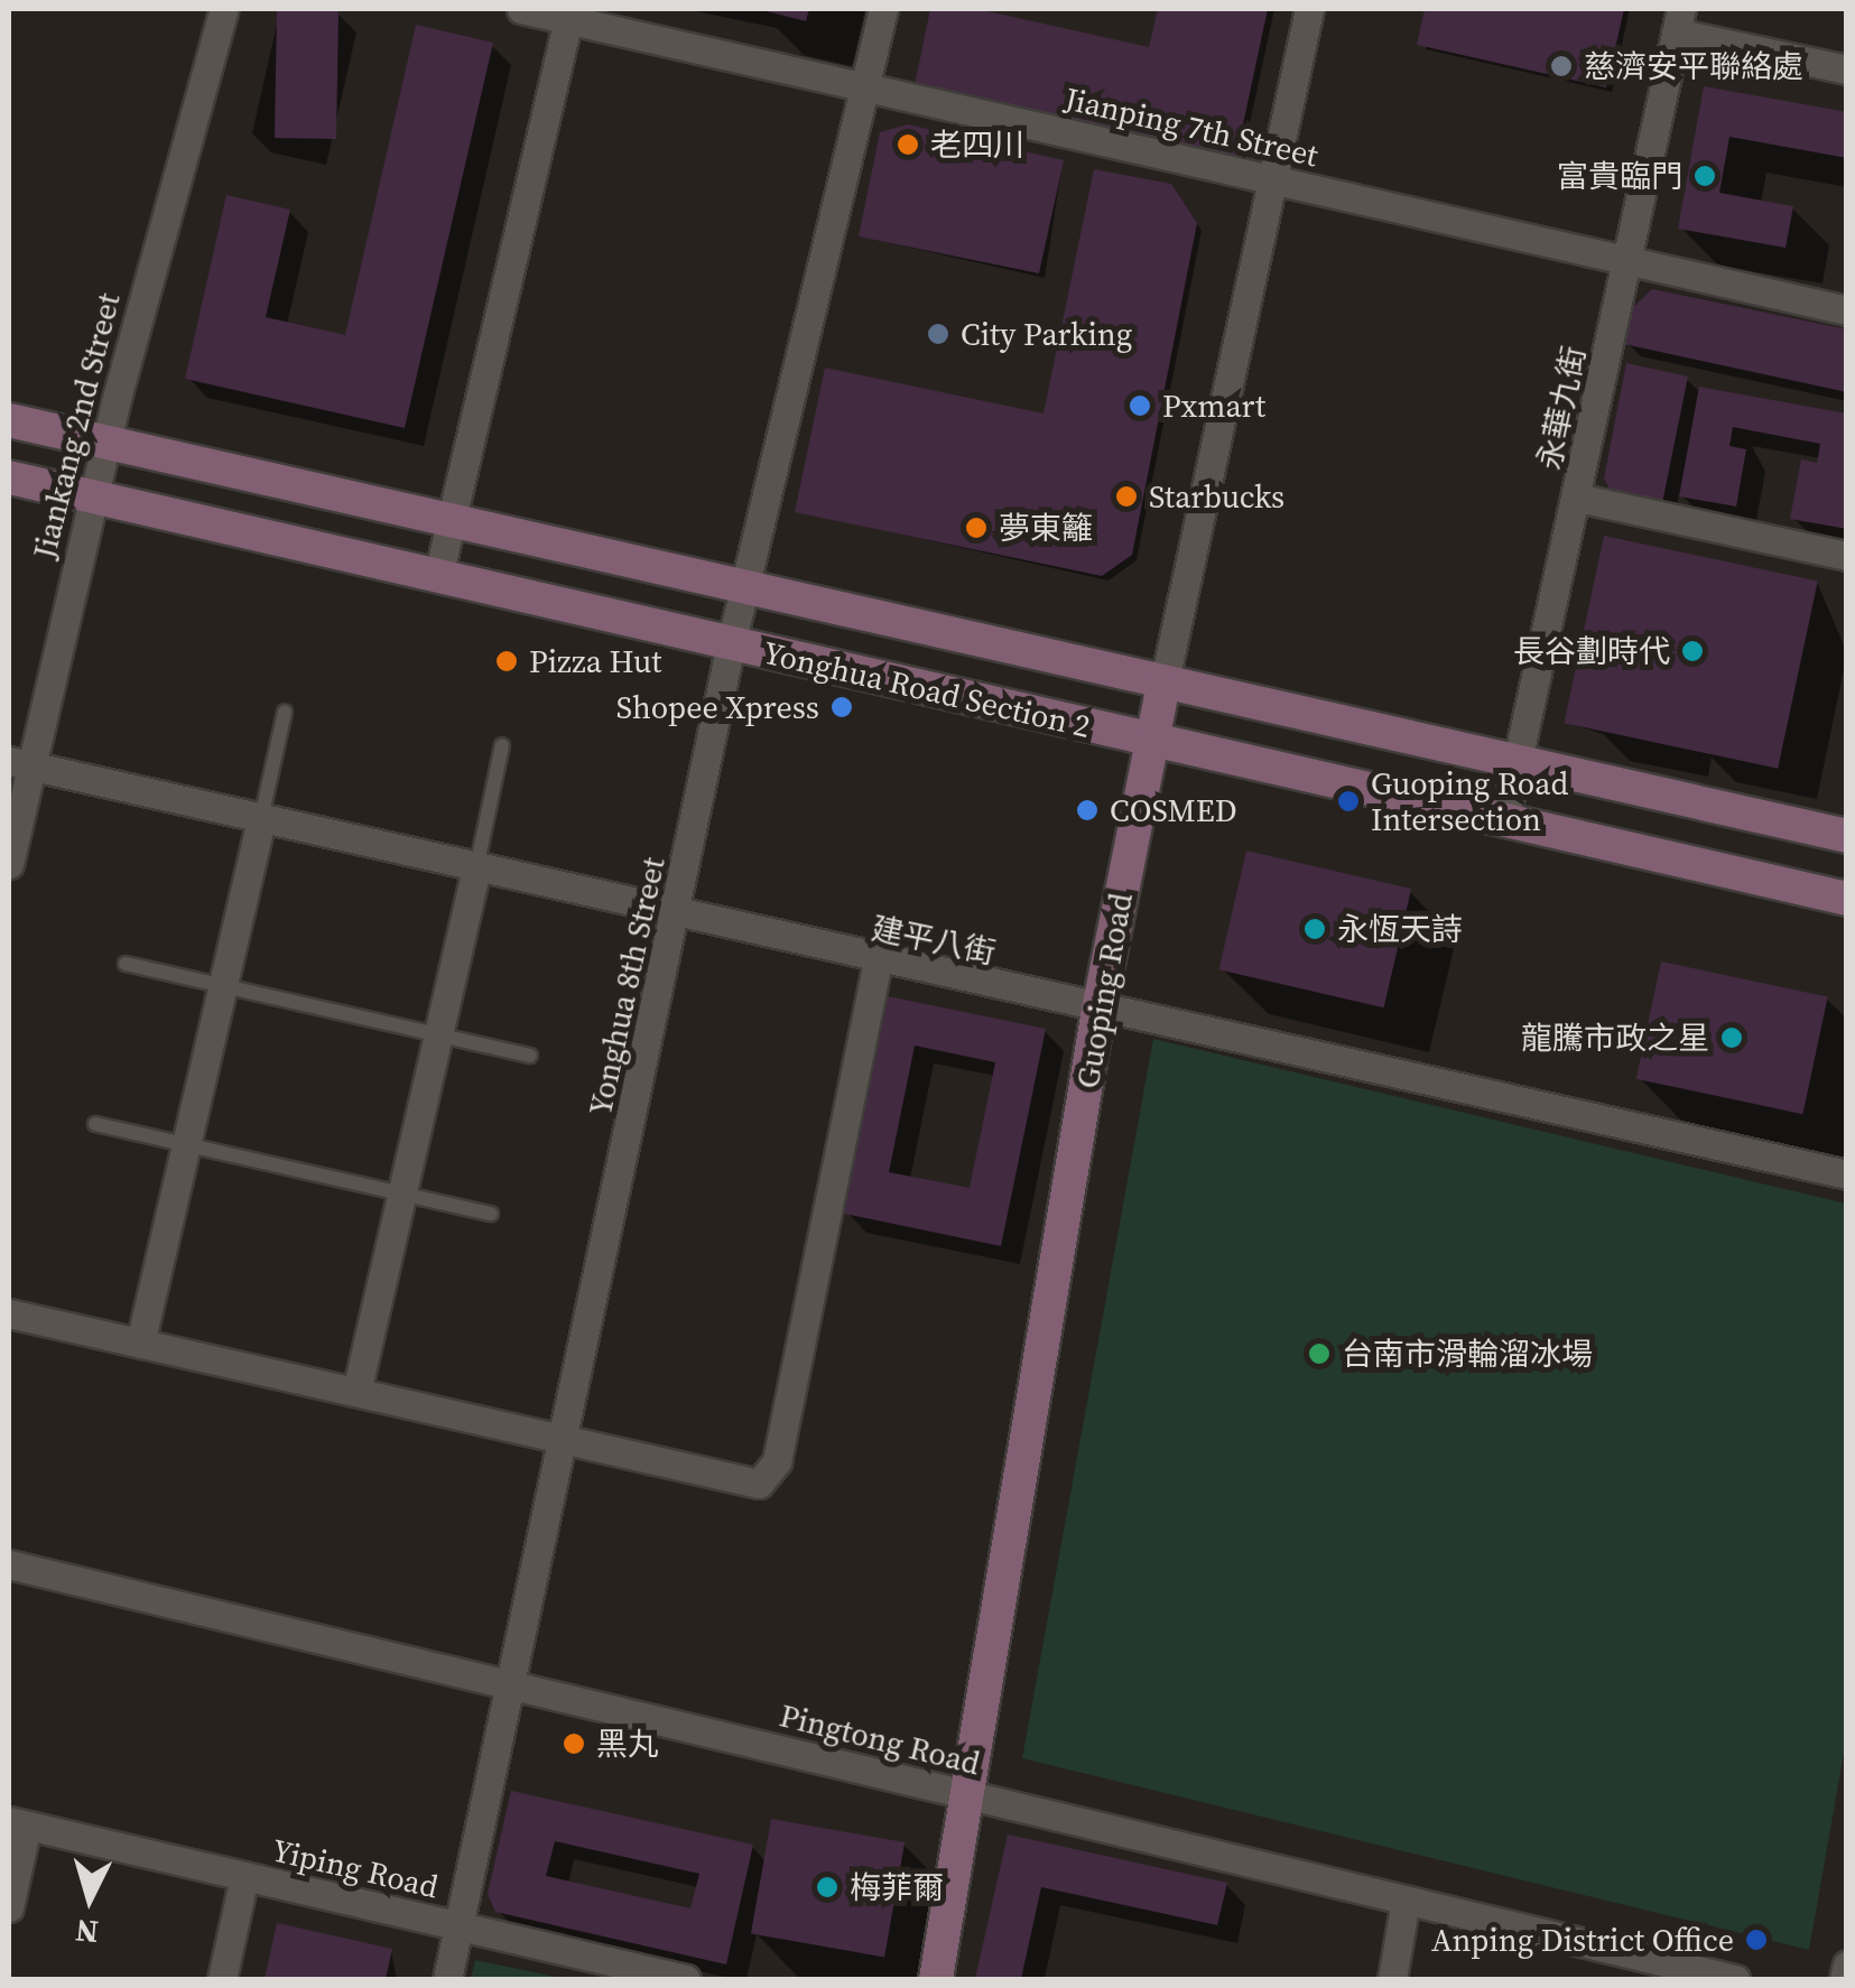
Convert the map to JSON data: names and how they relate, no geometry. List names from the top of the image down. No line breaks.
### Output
{"streets":{"street":["Jianping 7th Street","永華九街","Jiankang 2nd Street","Yonghua Road Section 2","建平八街","Yonghua 8th Street","Guoping Road","Pingtong Road","Yiping Road"]},"crossings":[["Jianping 7th Street","永華九街"],["Jianping 7th Street","Yonghua 8th Street"],["Jianping 7th Street","Guoping Road"],["永華九街","Yonghua Road Section 2"],["Jiankang 2nd Street","Yonghua Road Section 2"],["Jiankang 2nd Street","建平八街"],["Yonghua Road Section 2","Yonghua 8th Street"],["Yonghua Road Section 2","Guoping Road"],["建平八街","Yonghua 8th Street"],["建平八街","Guoping Road"],["Yonghua 8th Street","Pingtong Road"],["Yonghua 8th Street","Yiping Road"],["Guoping Road","Pingtong Road"]],"places":["慈濟安平聯絡處","老四川","富貴臨門","City Parking","Pxmart","Starbucks","夢東籬","長谷劃時代","Pizza Hut","Shopee Xpress","Guoping Road Intersection","COSMED","永恆天詩","龍騰市政之星","台南市滑輪溜冰場","黑丸","梅菲爾","Anping District Office"],"north":"bottom"}
